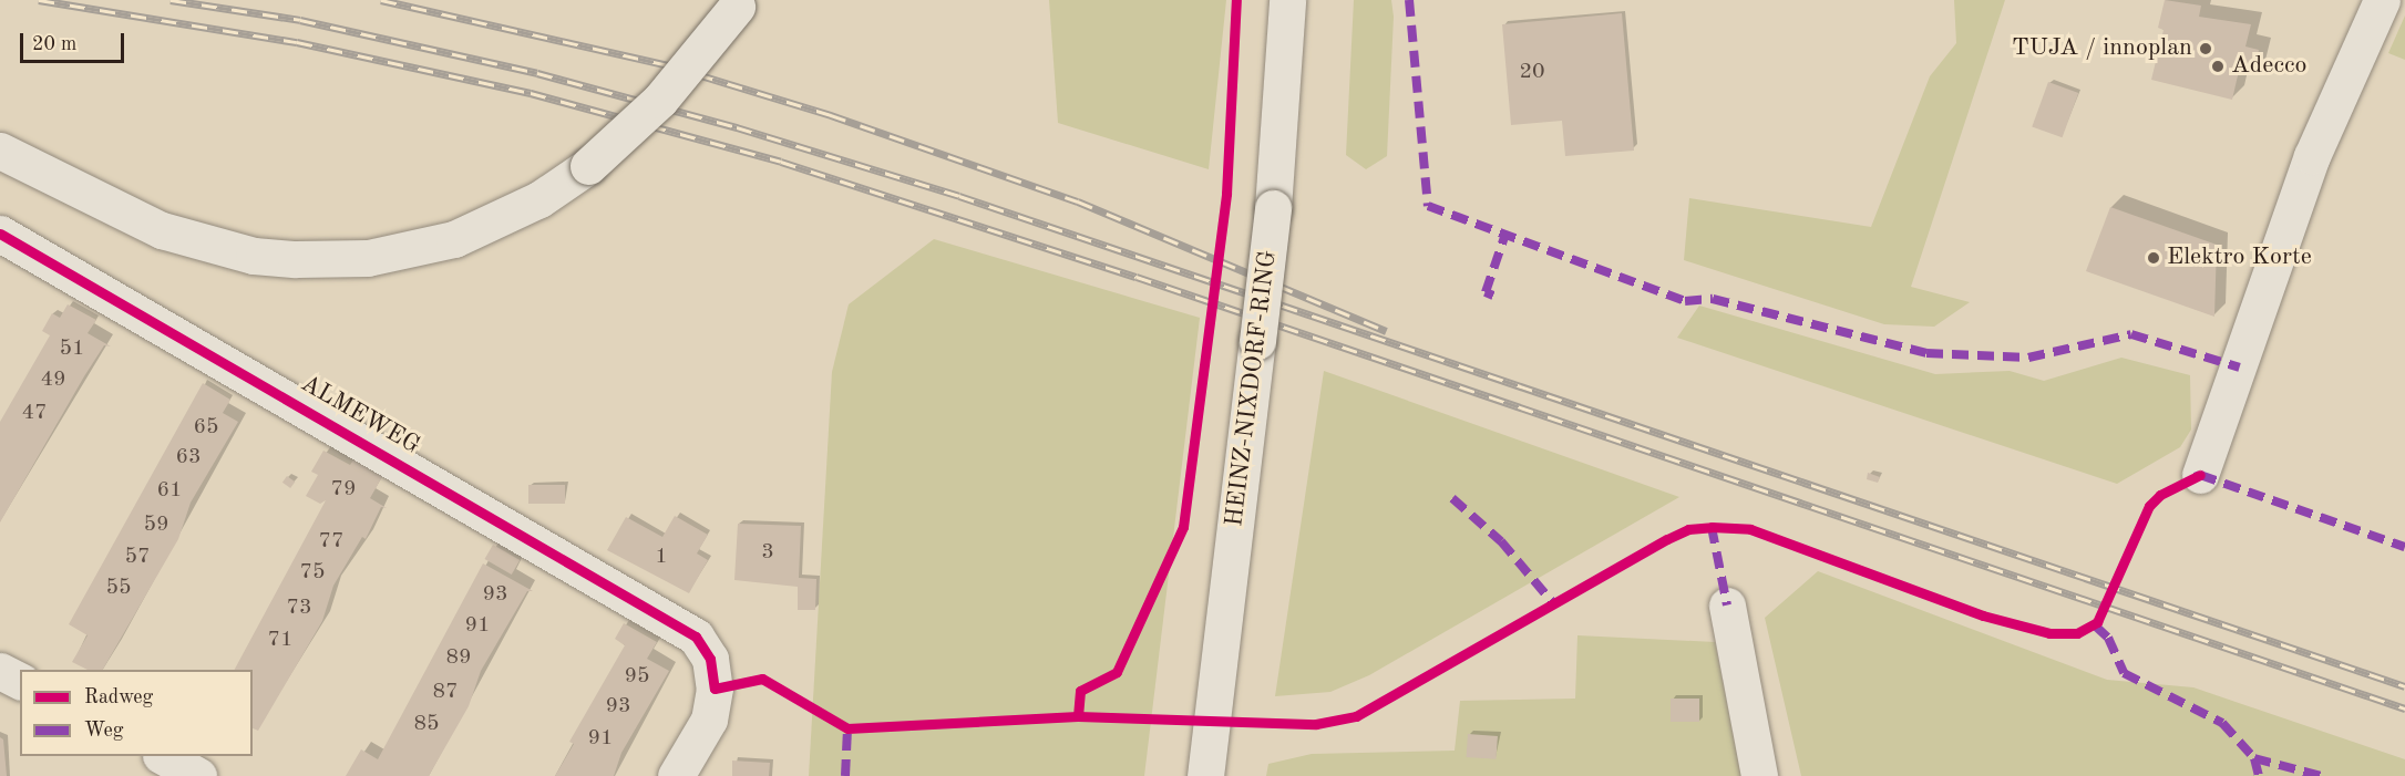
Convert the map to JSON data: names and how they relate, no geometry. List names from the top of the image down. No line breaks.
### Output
{"streets":{"street":["HEINZ-NIXDORF-RING","ALMEWEG"]},"places":["TUJA / innoplan","Adecco","Elektro Korte"],"house_numbers":["20","51","49","47","65","63","79","61","59","77","3","57","1","75","55","93","73","91","71","89","95","87","93","85","91"],"legend":["Radweg","Weg"],"scale_bar":"20 m"}
